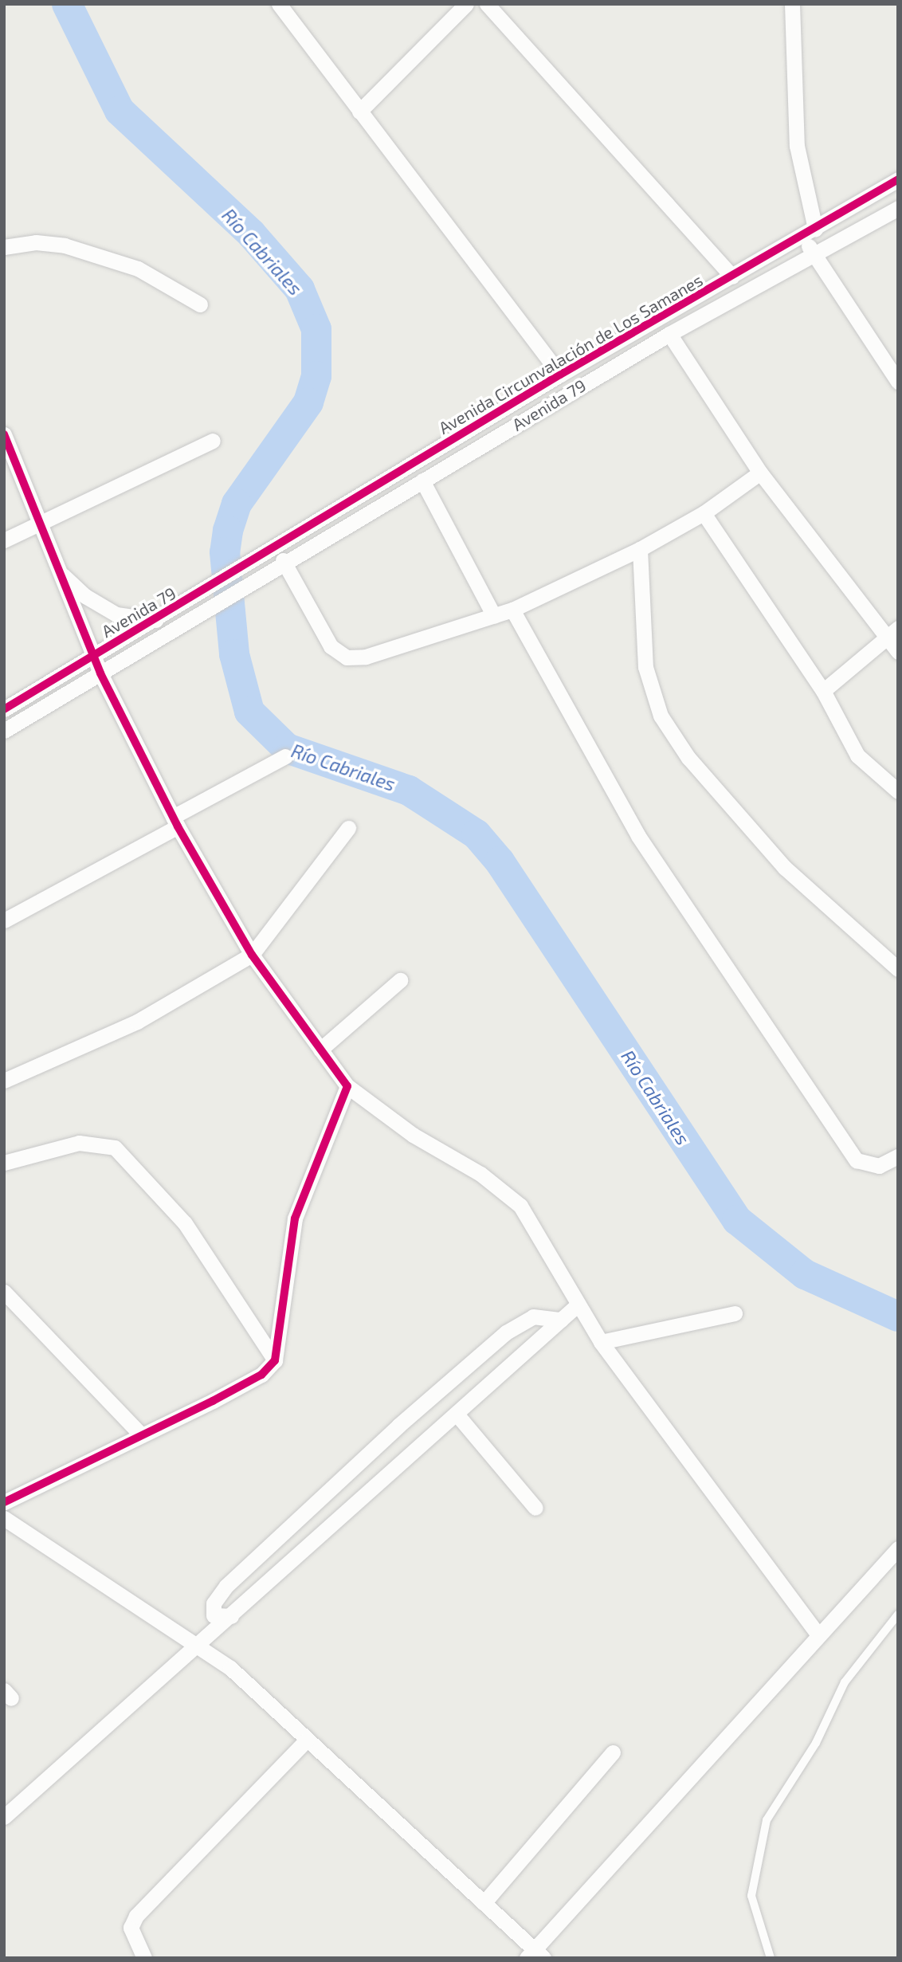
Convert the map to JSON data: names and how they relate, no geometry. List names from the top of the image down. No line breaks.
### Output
{"streets":{"street":["Avenida Circunvalación de Los Samanes","Avenida 79"]},"crossings":[["Avenida Circunvalación de Los Samanes","Avenida 79"]],"water":["Río Cabriales"]}
